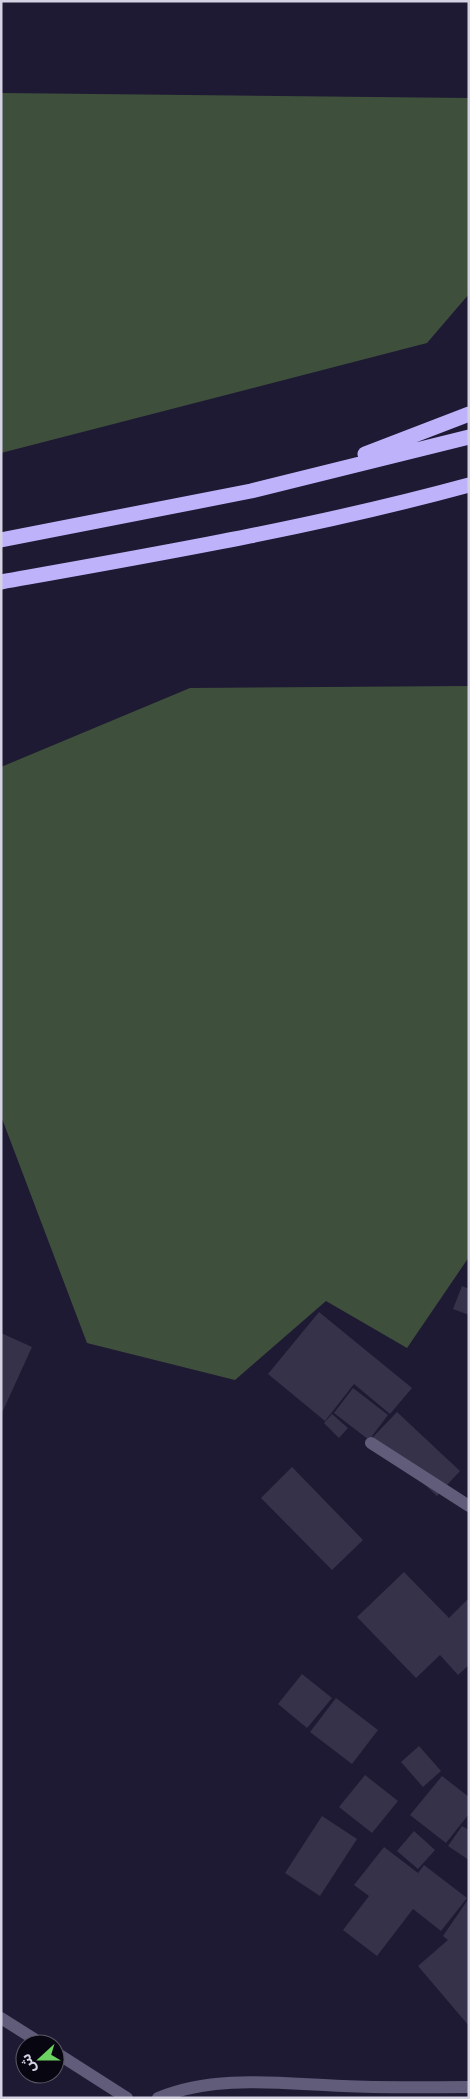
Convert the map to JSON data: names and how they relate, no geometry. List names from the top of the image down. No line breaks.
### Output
{"north":"left"}
